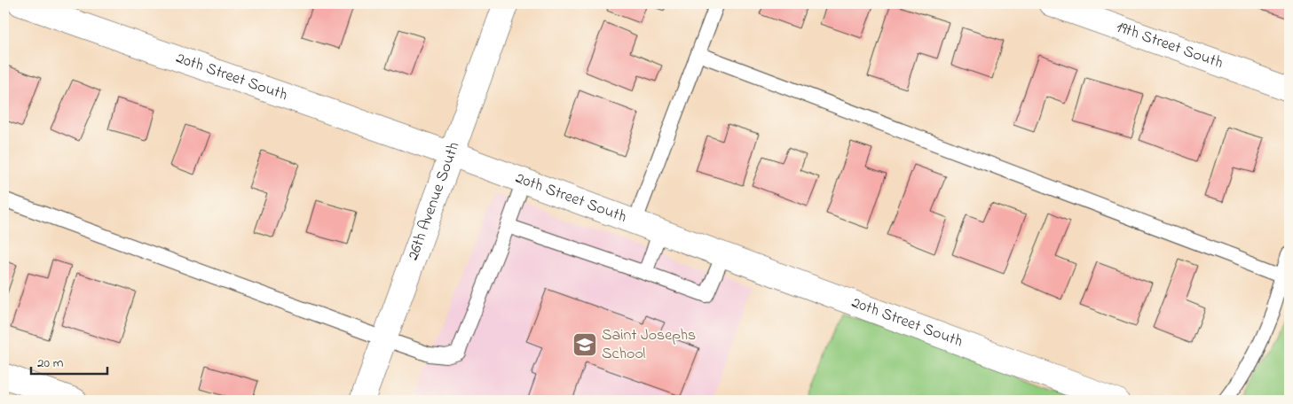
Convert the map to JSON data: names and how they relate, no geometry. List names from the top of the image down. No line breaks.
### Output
{"streets":{"street":["19th Street South","20th Street South","26th Avenue South"]},"crossings":[["20th Street South","26th Avenue South"]],"places":{"school or university":["Saint Josephs School"]},"scale_bar":"20 m"}
